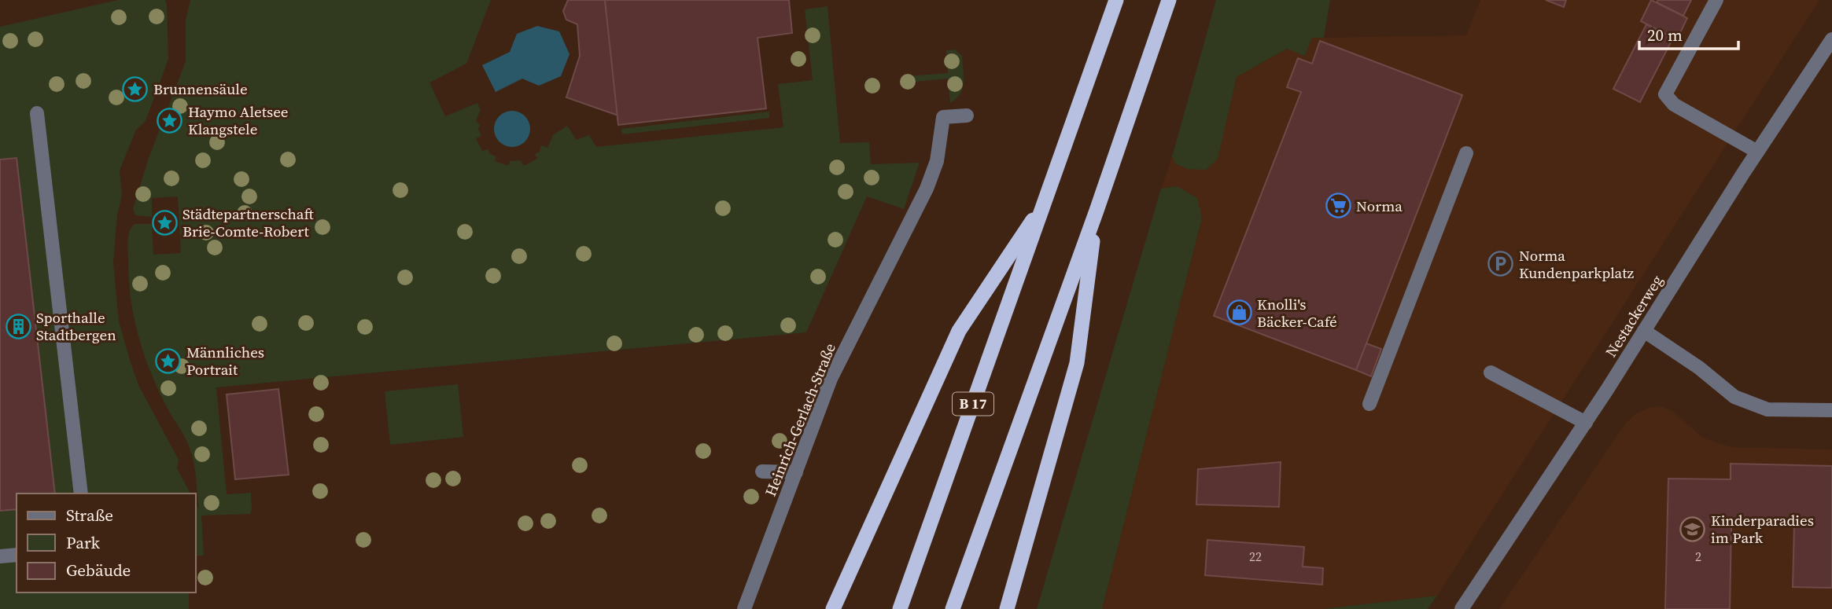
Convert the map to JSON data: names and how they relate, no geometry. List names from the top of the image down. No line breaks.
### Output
{"streets":{"highway":["B 17"],"street":["Nestackerweg","Heinrich-Gerlach-Straße"]},"places":{"place":["Brunnensäule","Haymo Aletsee Klangstele","Städtepartnerschaft Brie-Comte-Robert","Männliches Portrait"],"supermarket":["Norma"],"parking":["Norma Kundenparkplatz"],"shop":["Knolli's Bäcker-Café"],"building":["Sporthalle Stadtbergen"],"school or university":["Kinderparadies im Park"]},"house_numbers":["22","2"],"legend":["Straße","Park","Gebäude"],"scale_bar":"20 m"}
